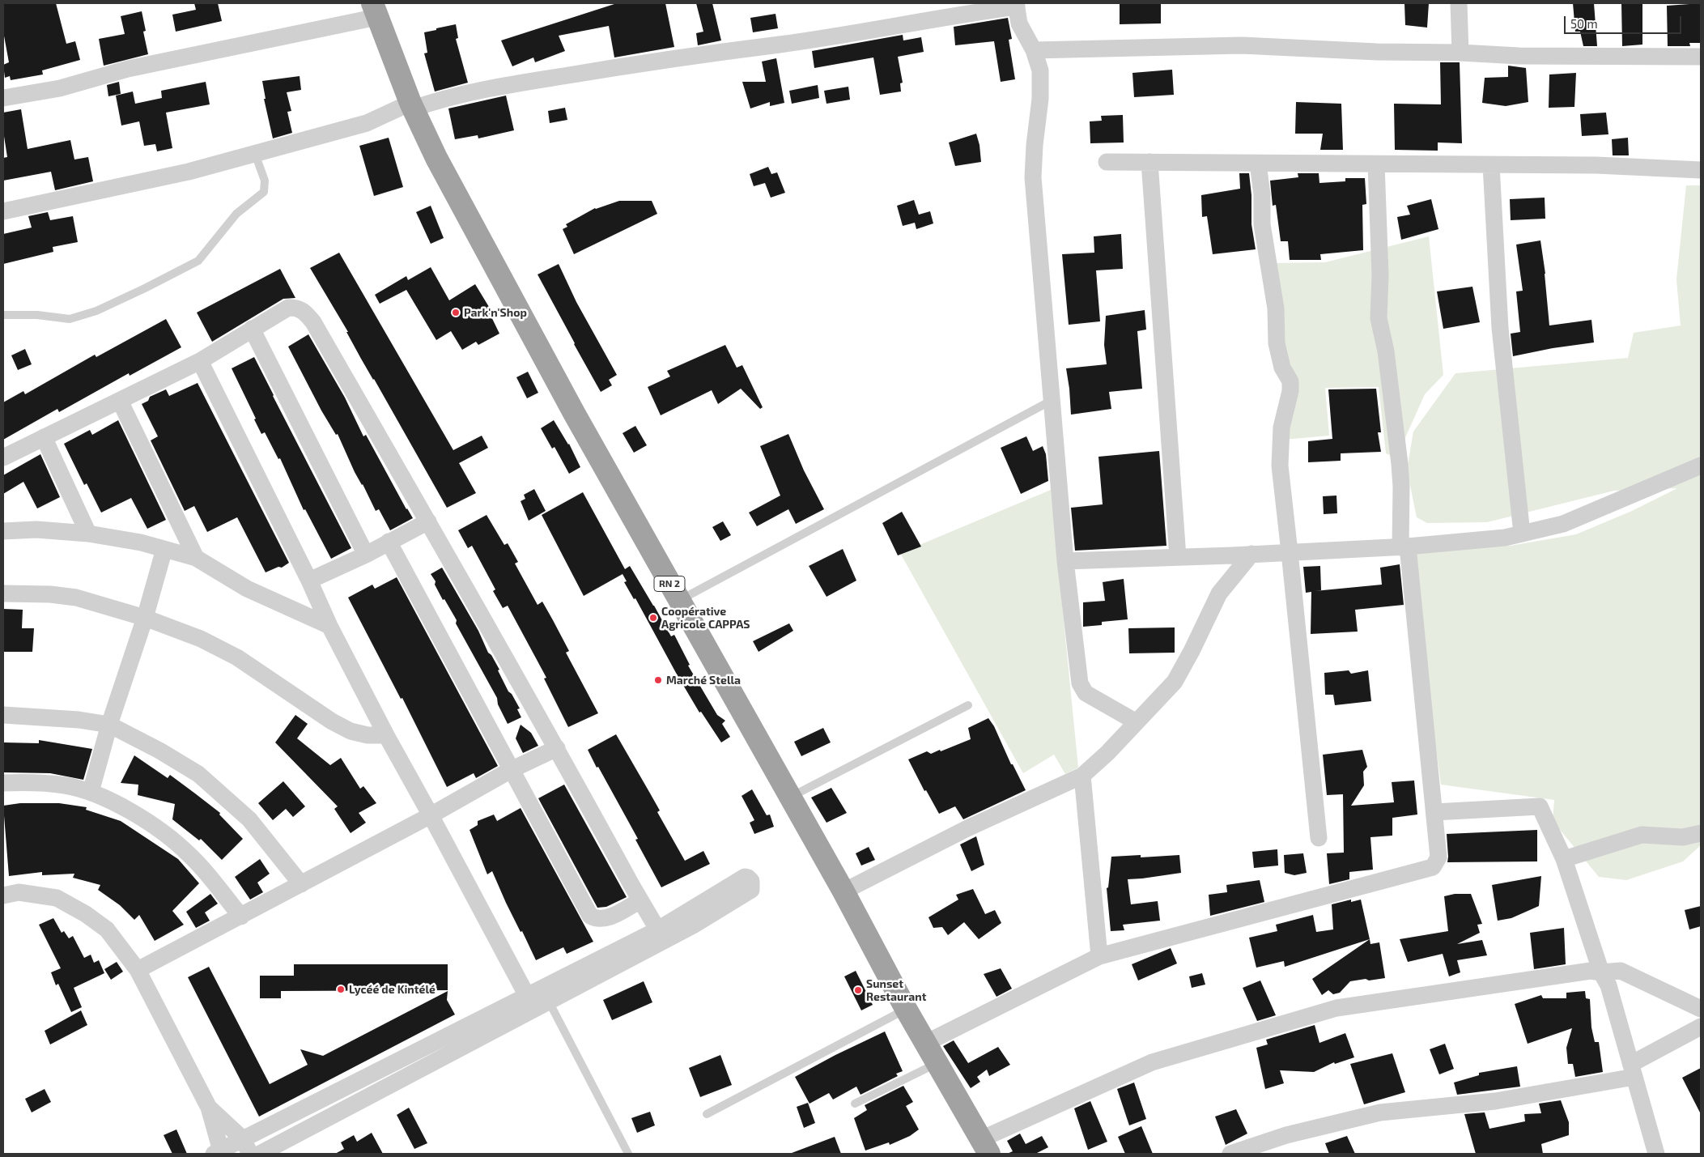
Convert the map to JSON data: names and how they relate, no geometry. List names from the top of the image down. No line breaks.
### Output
{"streets":{"highway":["RN 2"]},"places":["Park'n'Shop","Coopérative Agricole CAPPAS","Marché Stella","Lycéé de Kintélé","Sunset Restaurant"],"scale_bar":"50 m"}
